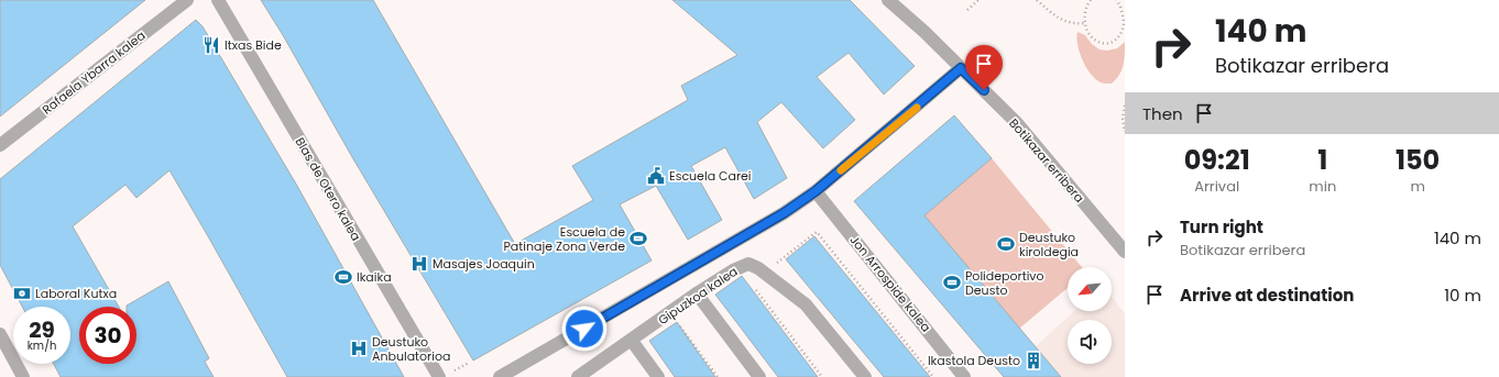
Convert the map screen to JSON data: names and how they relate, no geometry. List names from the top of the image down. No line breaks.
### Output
{"streets":{"street":["Rafaela Ybarra kalea","Botikazar erribera","Blas de Otero kalea","Jon Arrospide kalea","Gipuzkoa kalea"]},"places":{"restaurant":["Itxas Bide"],"public building":["Escuela Carei"],"sports":["Escuela de Patinaje Zona Verde","Deustuko kiroldegia","Ikaika","Polideportivo Deusto"],"hospital":["Masajes Joaquin","Deustuko Anbulatorioa"],"bank":["Laboral Kutxa"],"building":["Ikastola Deusto"]},"north":"bottom left","page":{"turn":["140 m","Botikazar erribera"],"then":"Then","eta":["09:21","Arrival","1","min","150","m"],"list":[{"name":"Turn right","note":"Botikazar erribera","value":"140 m"},{"name":"Arrive at destination","value":"10 m"}],"speed":"29 km/h","limit":"30"}}
